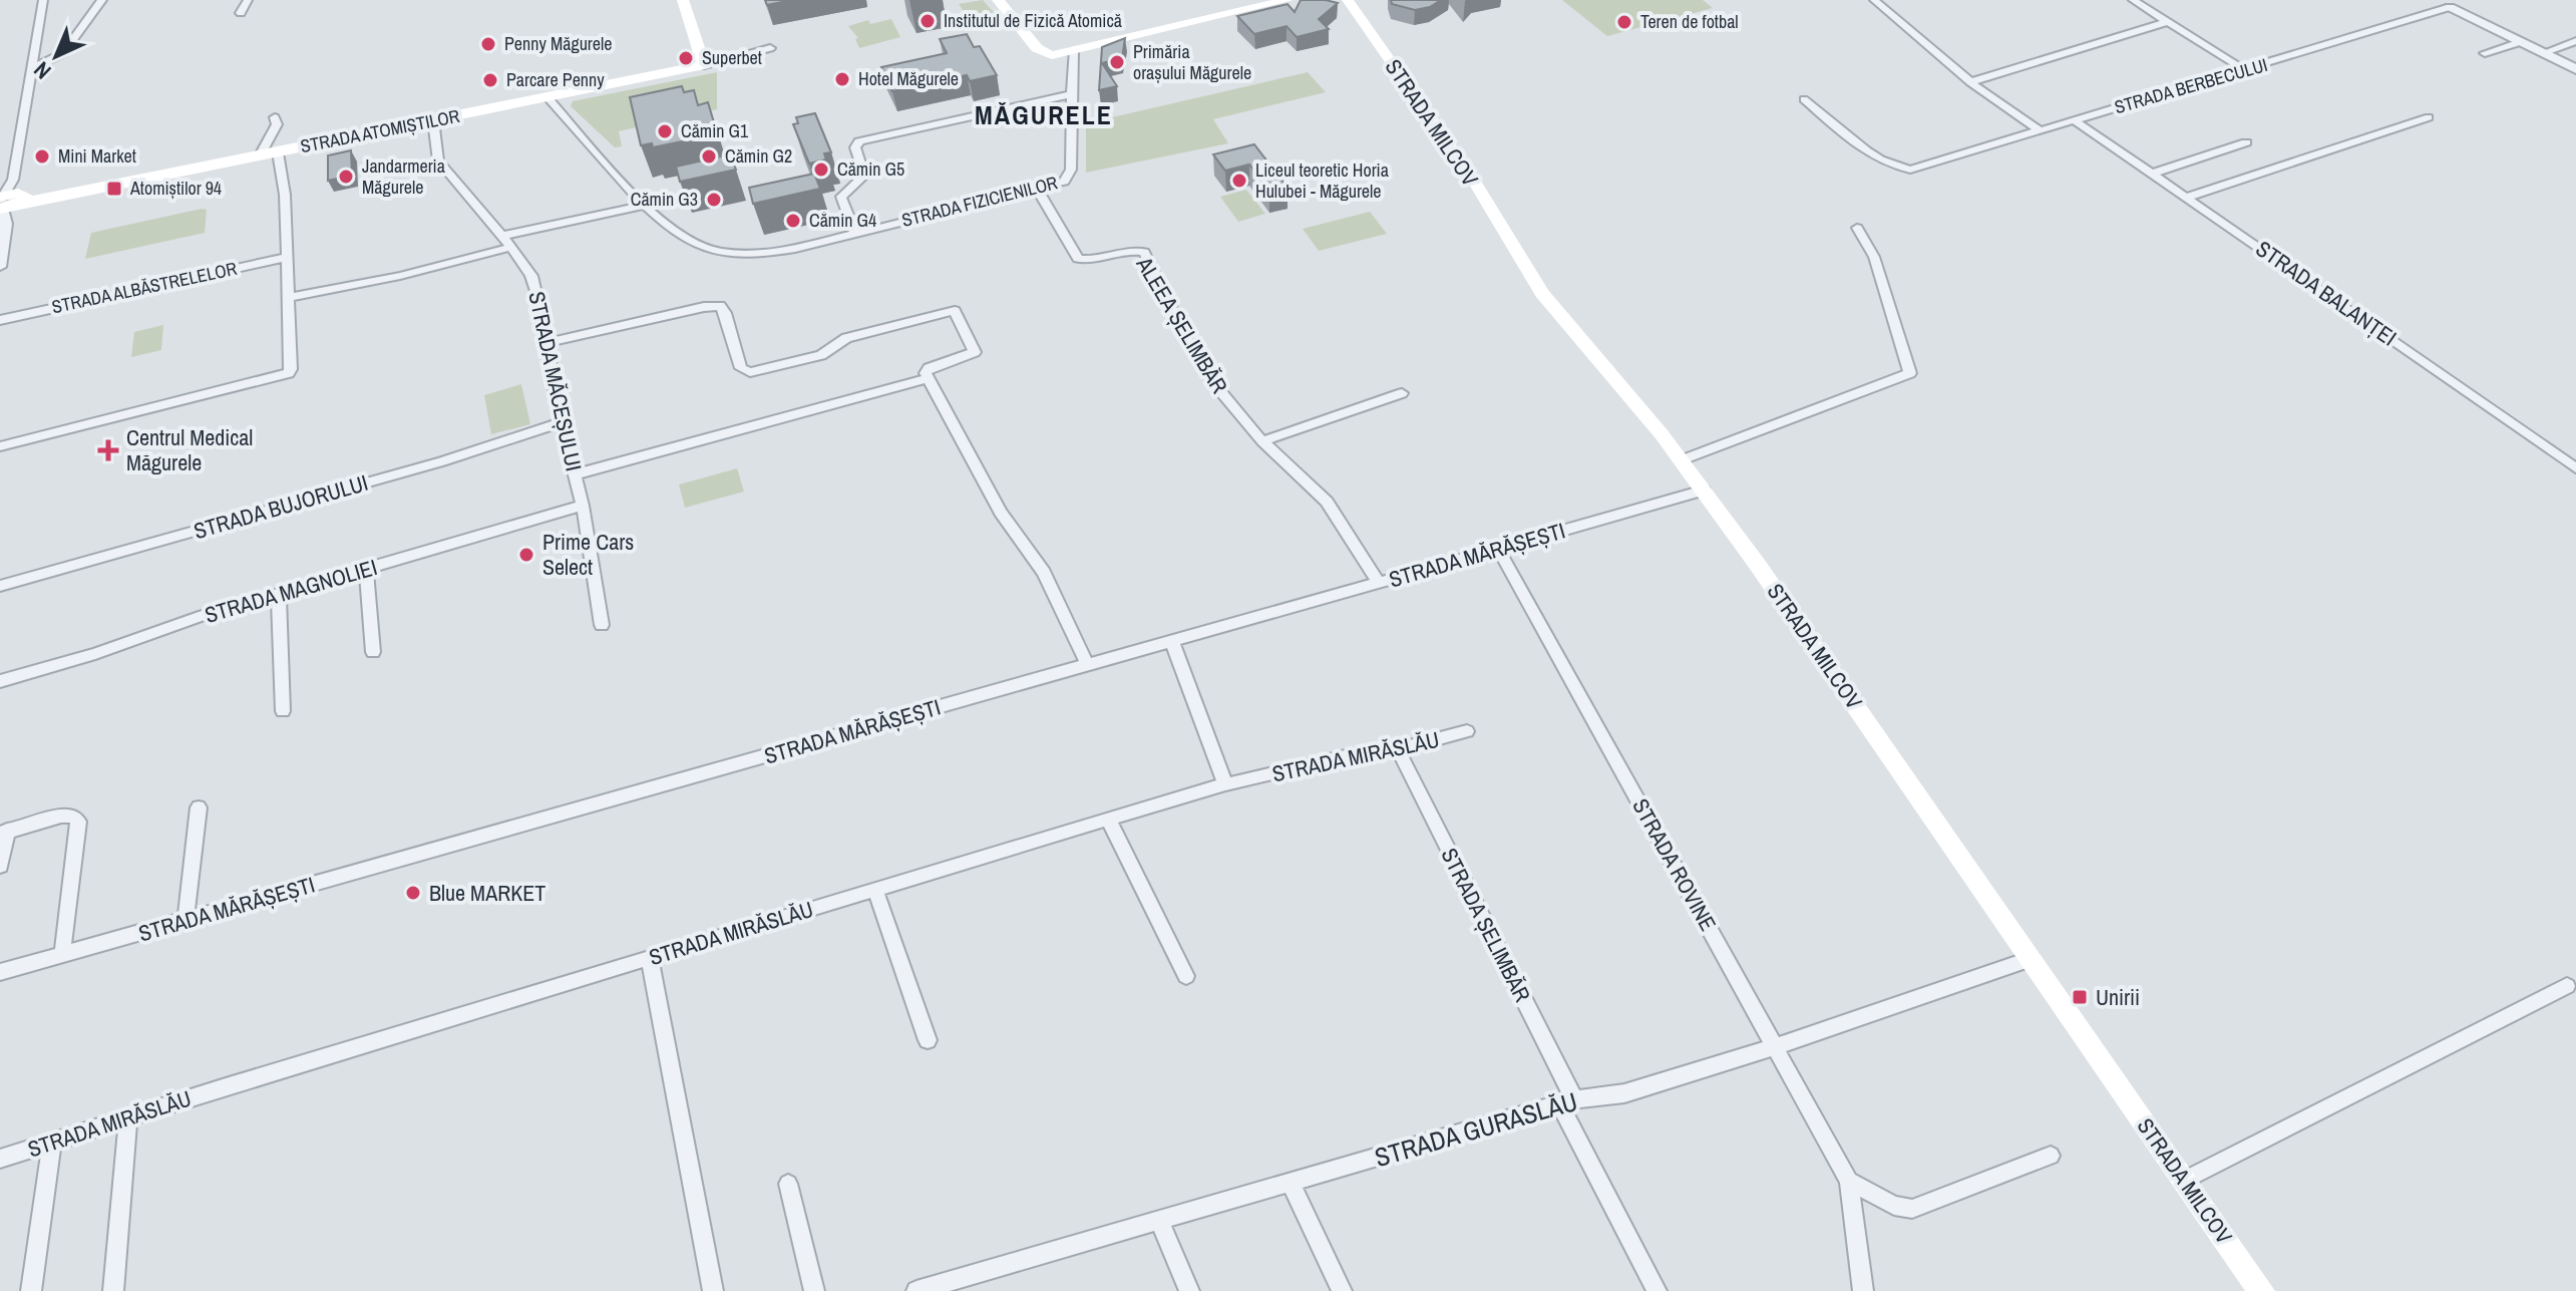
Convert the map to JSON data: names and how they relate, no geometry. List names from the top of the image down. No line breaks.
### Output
{"streets":{"main road":["STRADA MILCOV","STRADA ATOMIȘTILOR"],"street":["STRADA BERBECULUI","STRADA FIZICIENILOR","STRADA ALBĂSTRELELOR","STRADA BALANȚEI","ALEEA ȘELIMBĂR","STRADA MĂCEȘULUI","STRADA BUJORULUI","STRADA MĂRĂȘEȘTI","STRADA MAGNOLIEI","STRADA MIRĂSLĂU","STRADA ROVINE","STRADA ȘELIMBĂR","STRADA GURASLĂU"]},"crossings":[["STRADA BERBECULUI","STRADA BALANȚEI"],["STRADA MILCOV","STRADA MĂRĂȘEȘTI"],["STRADA MILCOV","STRADA GURASLĂU"],["STRADA ATOMIȘTILOR","STRADA FIZICIENILOR"],["STRADA ATOMIȘTILOR","STRADA MĂCEȘULUI"],["STRADA FIZICIENILOR","ALEEA ȘELIMBĂR"],["ALEEA ȘELIMBĂR","STRADA MĂRĂȘEȘTI"],["STRADA MĂCEȘULUI","STRADA BUJORULUI"],["STRADA MĂCEȘULUI","STRADA MAGNOLIEI"],["STRADA MĂRĂȘEȘTI","STRADA ROVINE"],["STRADA MIRĂSLĂU","STRADA ȘELIMBĂR"],["STRADA ROVINE","STRADA GURASLĂU"],["STRADA ȘELIMBĂR","STRADA GURASLĂU"]],"districts":["MĂGURELE"],"places":{"other":["Institutul de Fizică Atomică","Teren de fotbal","Penny Măgurele","Superbet","Primăria orașului Măgurele","Hotel Măgurele","Parcare Penny","Cămin G1","Mini Market","Cămin G2","Cămin G5","Jandarmeria Măgurele","Liceul teoretic Horia Hulubei - Măgurele","Cămin G3","Cămin G4","Prime Cars Select","Blue MARKET"],"transit":["Atomiștilor 94","Unirii"],"health":["Centrul Medical Măgurele"]},"north":"bottom left"}
